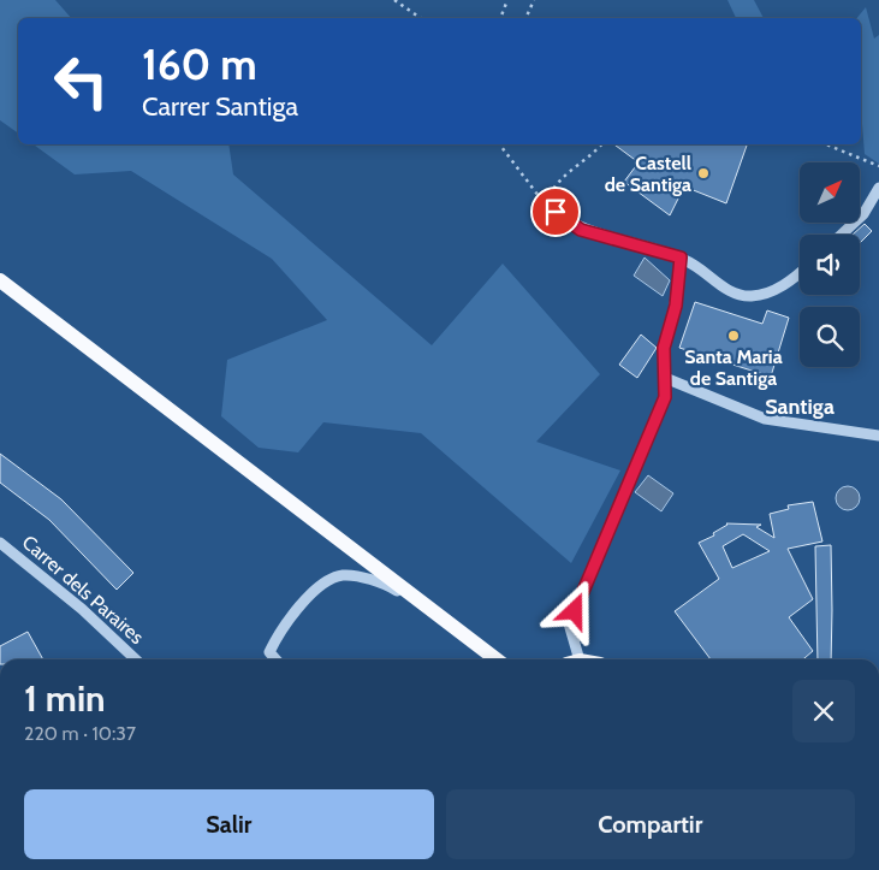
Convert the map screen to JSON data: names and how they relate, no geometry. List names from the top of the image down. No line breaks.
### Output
{"streets":{"street":["Carrer dels Paraires"]},"districts":["Santiga"],"places":["Castell de Santiga","Santa Maria de Santiga"],"north":"top right","page":{"turn":["160 m","Carrer Santiga"],"heading":["1 min","220 m · 10:37"],"buttons":["Salir","Compartir"]}}
